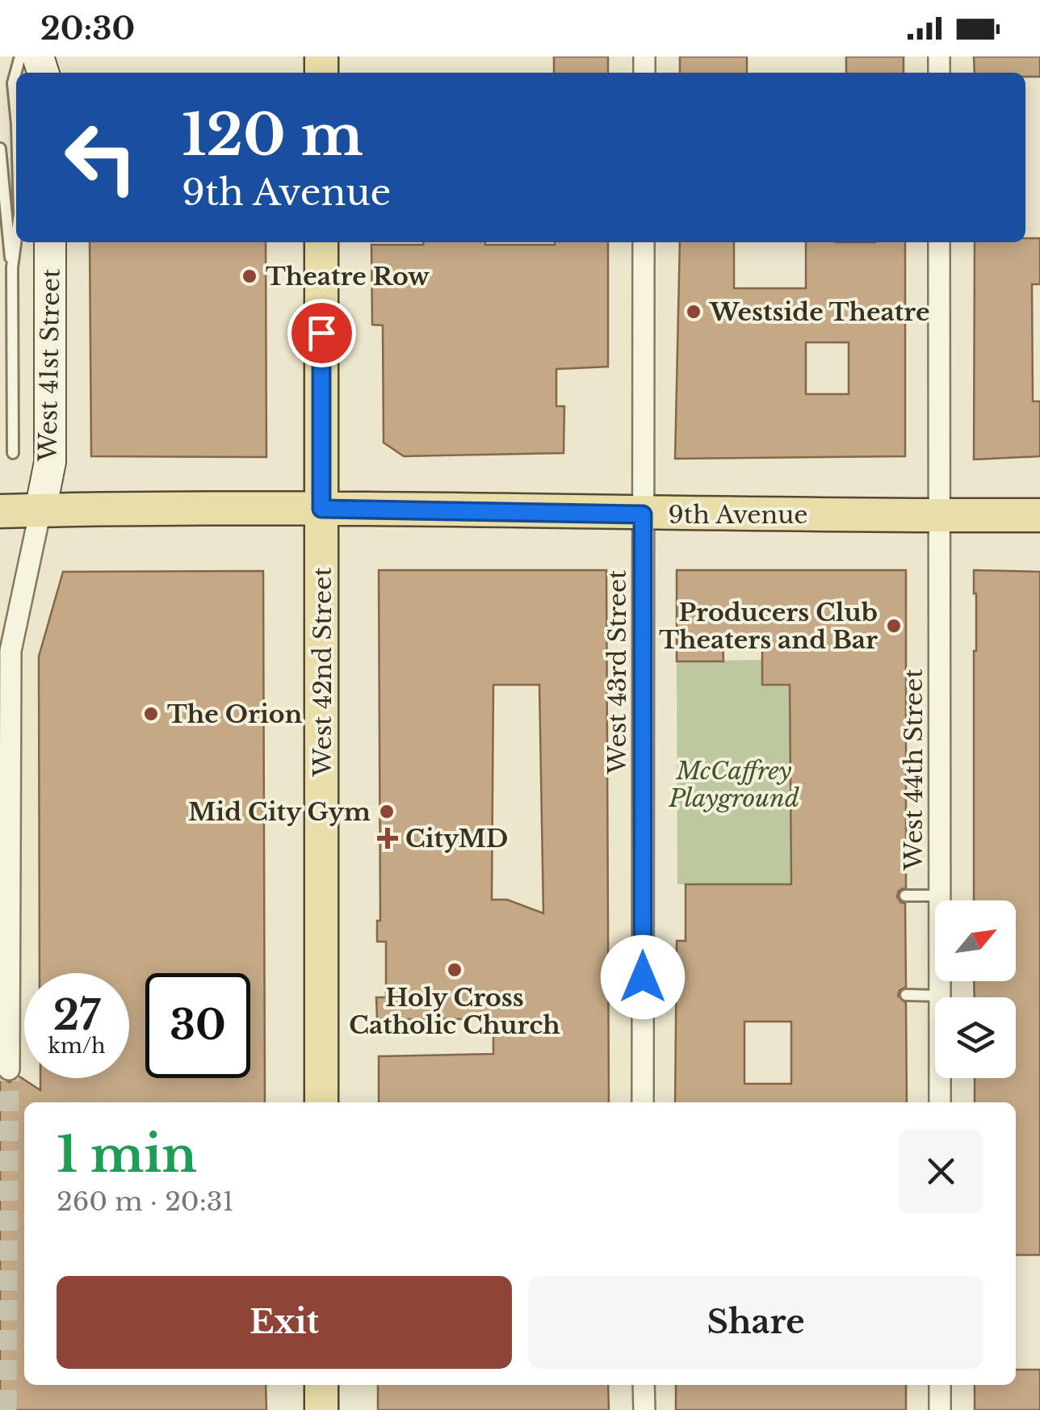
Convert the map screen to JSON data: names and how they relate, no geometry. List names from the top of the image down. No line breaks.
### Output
{"streets":{"main road":["West 41st Street","9th Avenue","West 42nd Street"],"street":["West 43rd Street","West 44th Street"]},"crossings":[["West 41st Street","9th Avenue"],["9th Avenue","West 42nd Street"],["9th Avenue","West 43rd Street"],["9th Avenue","West 44th Street"]],"parks":["McCaffrey Playground"],"places":{"other":["Theatre Row","Westside Theatre","Producers Club Theaters and Bar","The Orion","Mid City Gym","Holy Cross Catholic Church"],"health":["CityMD"]},"north":"top right","page":{"status":"20:30","turn":["120 m","9th Avenue"],"speed":"27 km/h","limit":"30","heading":["1 min","260 m · 20:31"],"buttons":["Exit","Share"]}}
